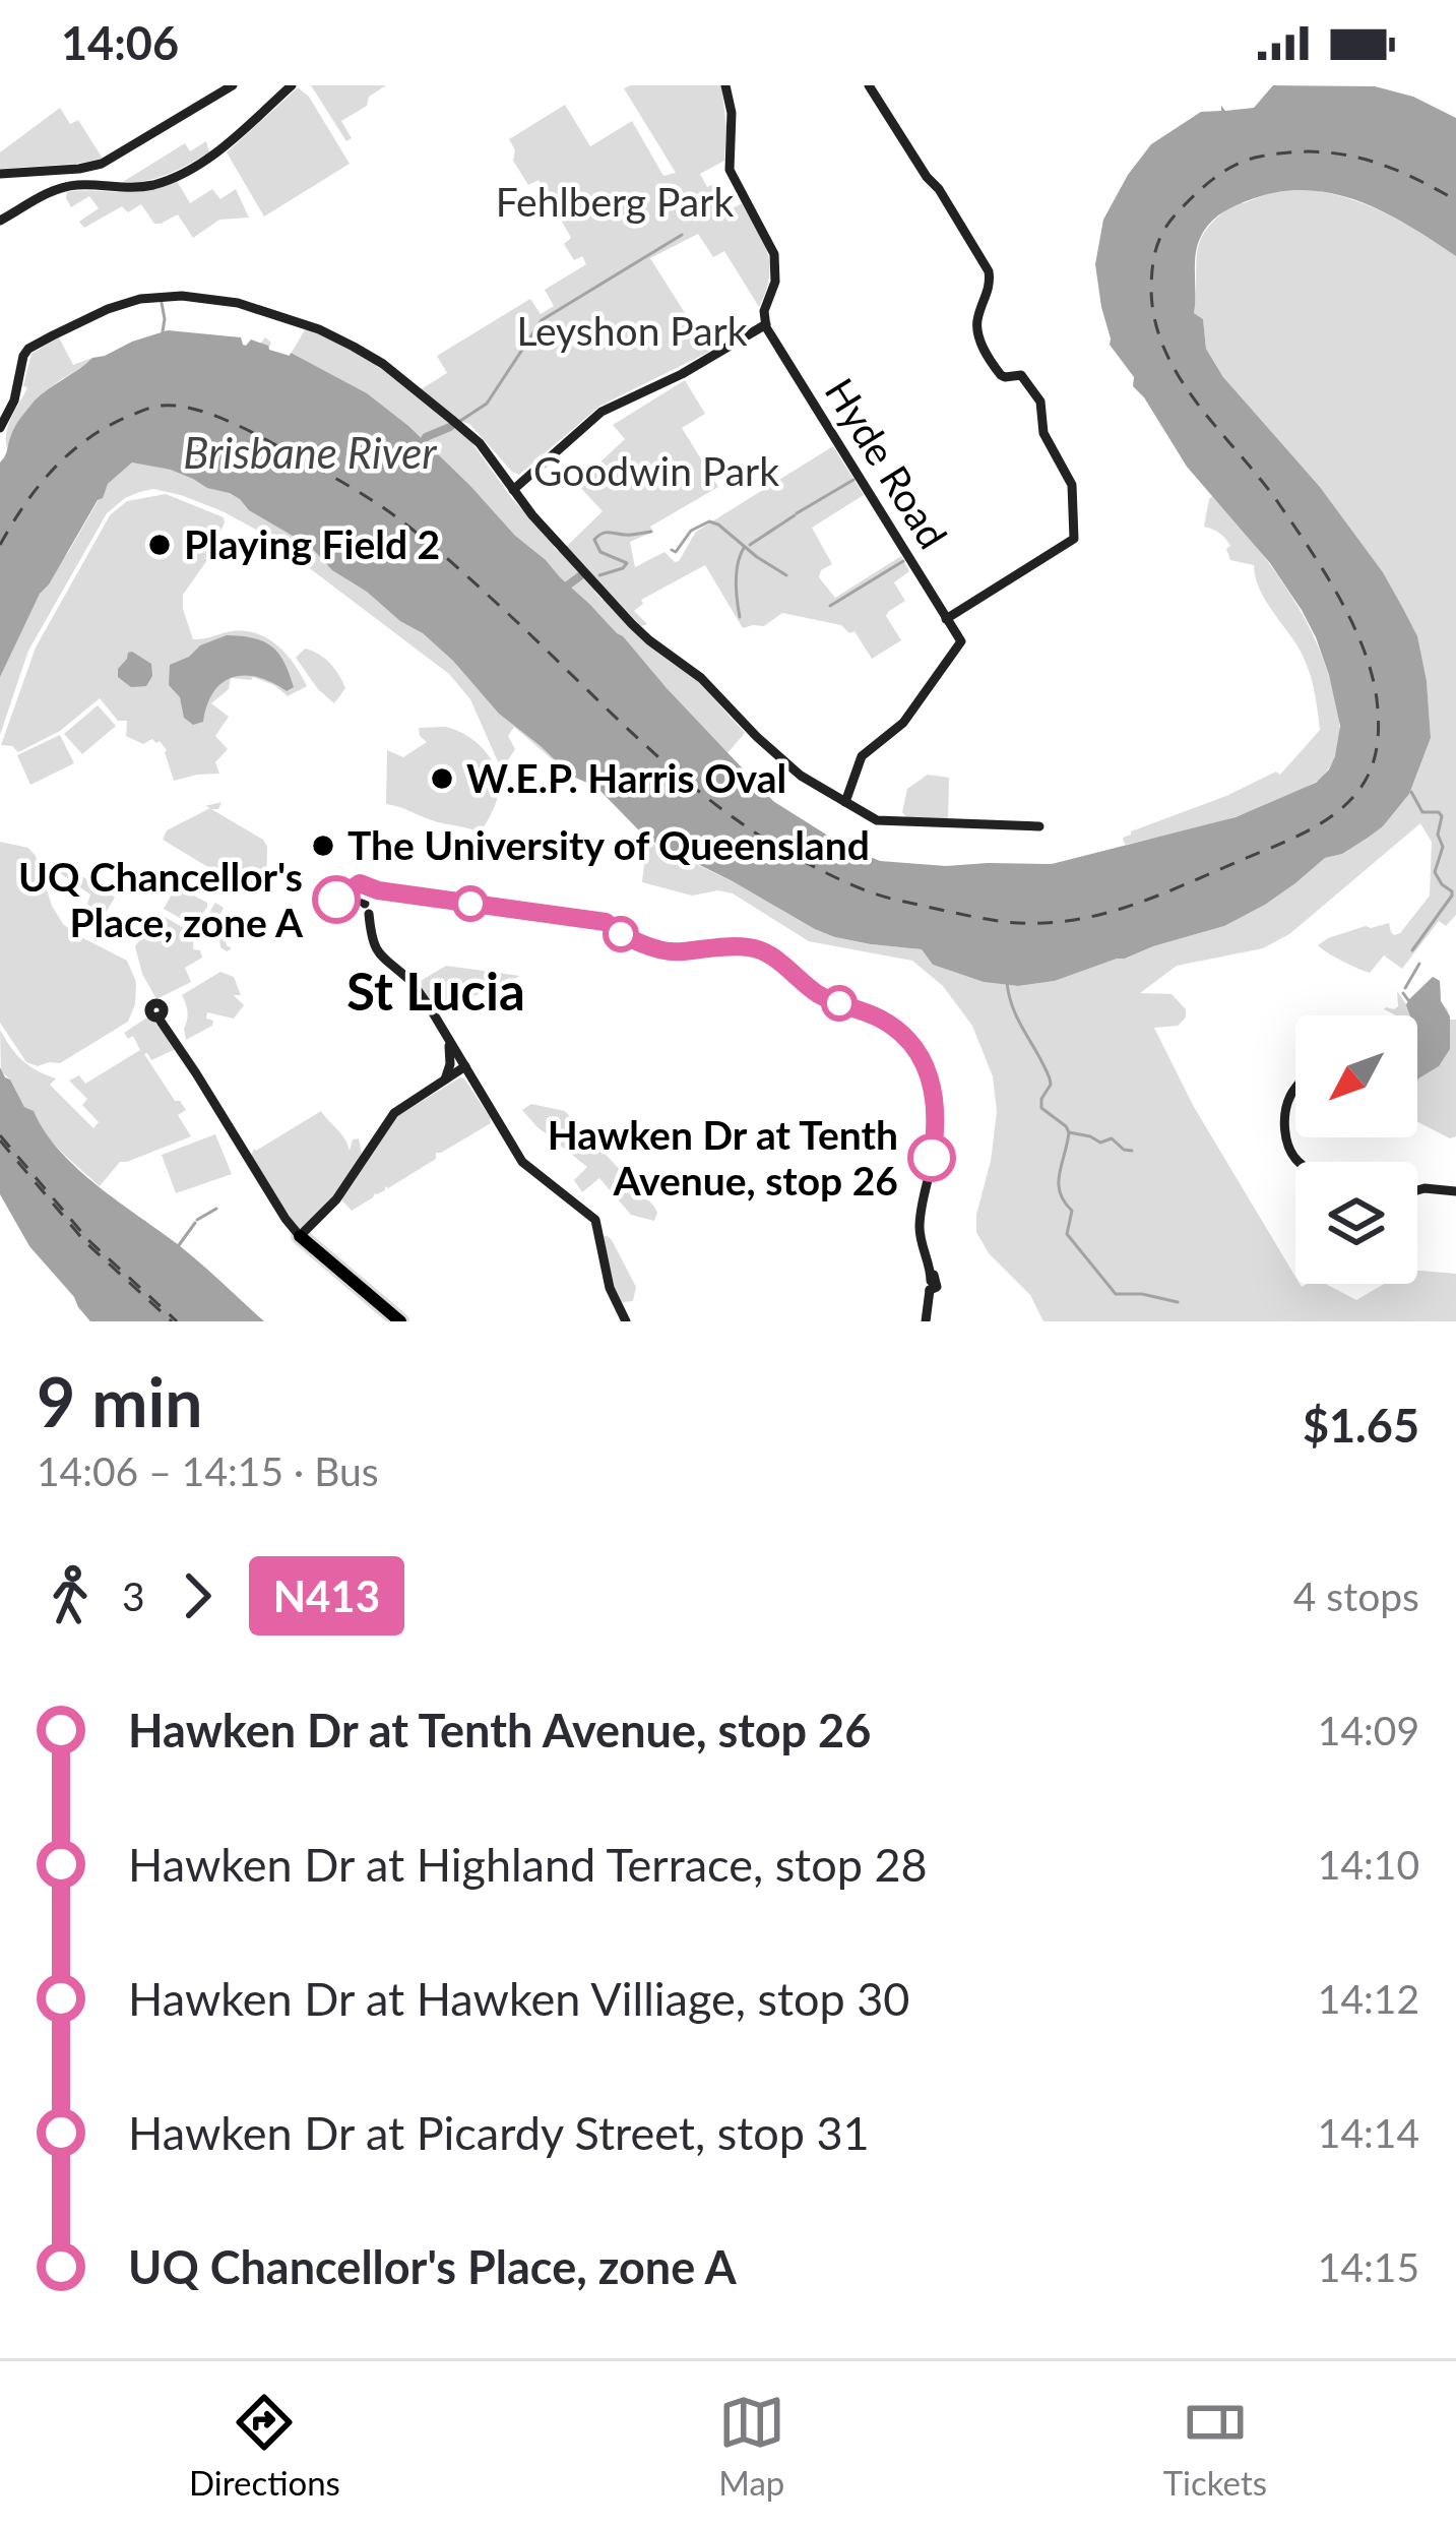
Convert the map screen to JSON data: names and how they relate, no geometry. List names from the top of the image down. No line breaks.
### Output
{"streets":{"street":["Hyde Road"]},"districts":["St Lucia"],"water":["Brisbane River"],"parks":["Fehlberg Park","Leyshon Park","Goodwin Park"],"places":["Playing Field 2","W.E.P. Harris Oval","The University of Queensland","UQ Chancellor's Place, zone A","Hawken Dr at Tenth Avenue, stop 26"],"lines":["bus line N413"],"north":"bottom left","page":{"status":"14:06","heading":["9 min","14:06 – 14:15 · Bus","$1.65"],"legs":["3","N413","4 stops"],"list":[{"name":"Hawken Dr at Tenth Avenue, stop 26","value":"14:09"},{"name":"Hawken Dr at Highland Terrace, stop 28","value":"14:10"},{"name":"Hawken Dr at Hawken Villiage, stop 30","value":"14:12"},{"name":"Hawken Dr at Picardy Street, stop 31","value":"14:14"},{"name":"UQ Chancellor's Place, zone A","value":"14:15"}],"tabs":["Directions","Map","Tickets"]}}
